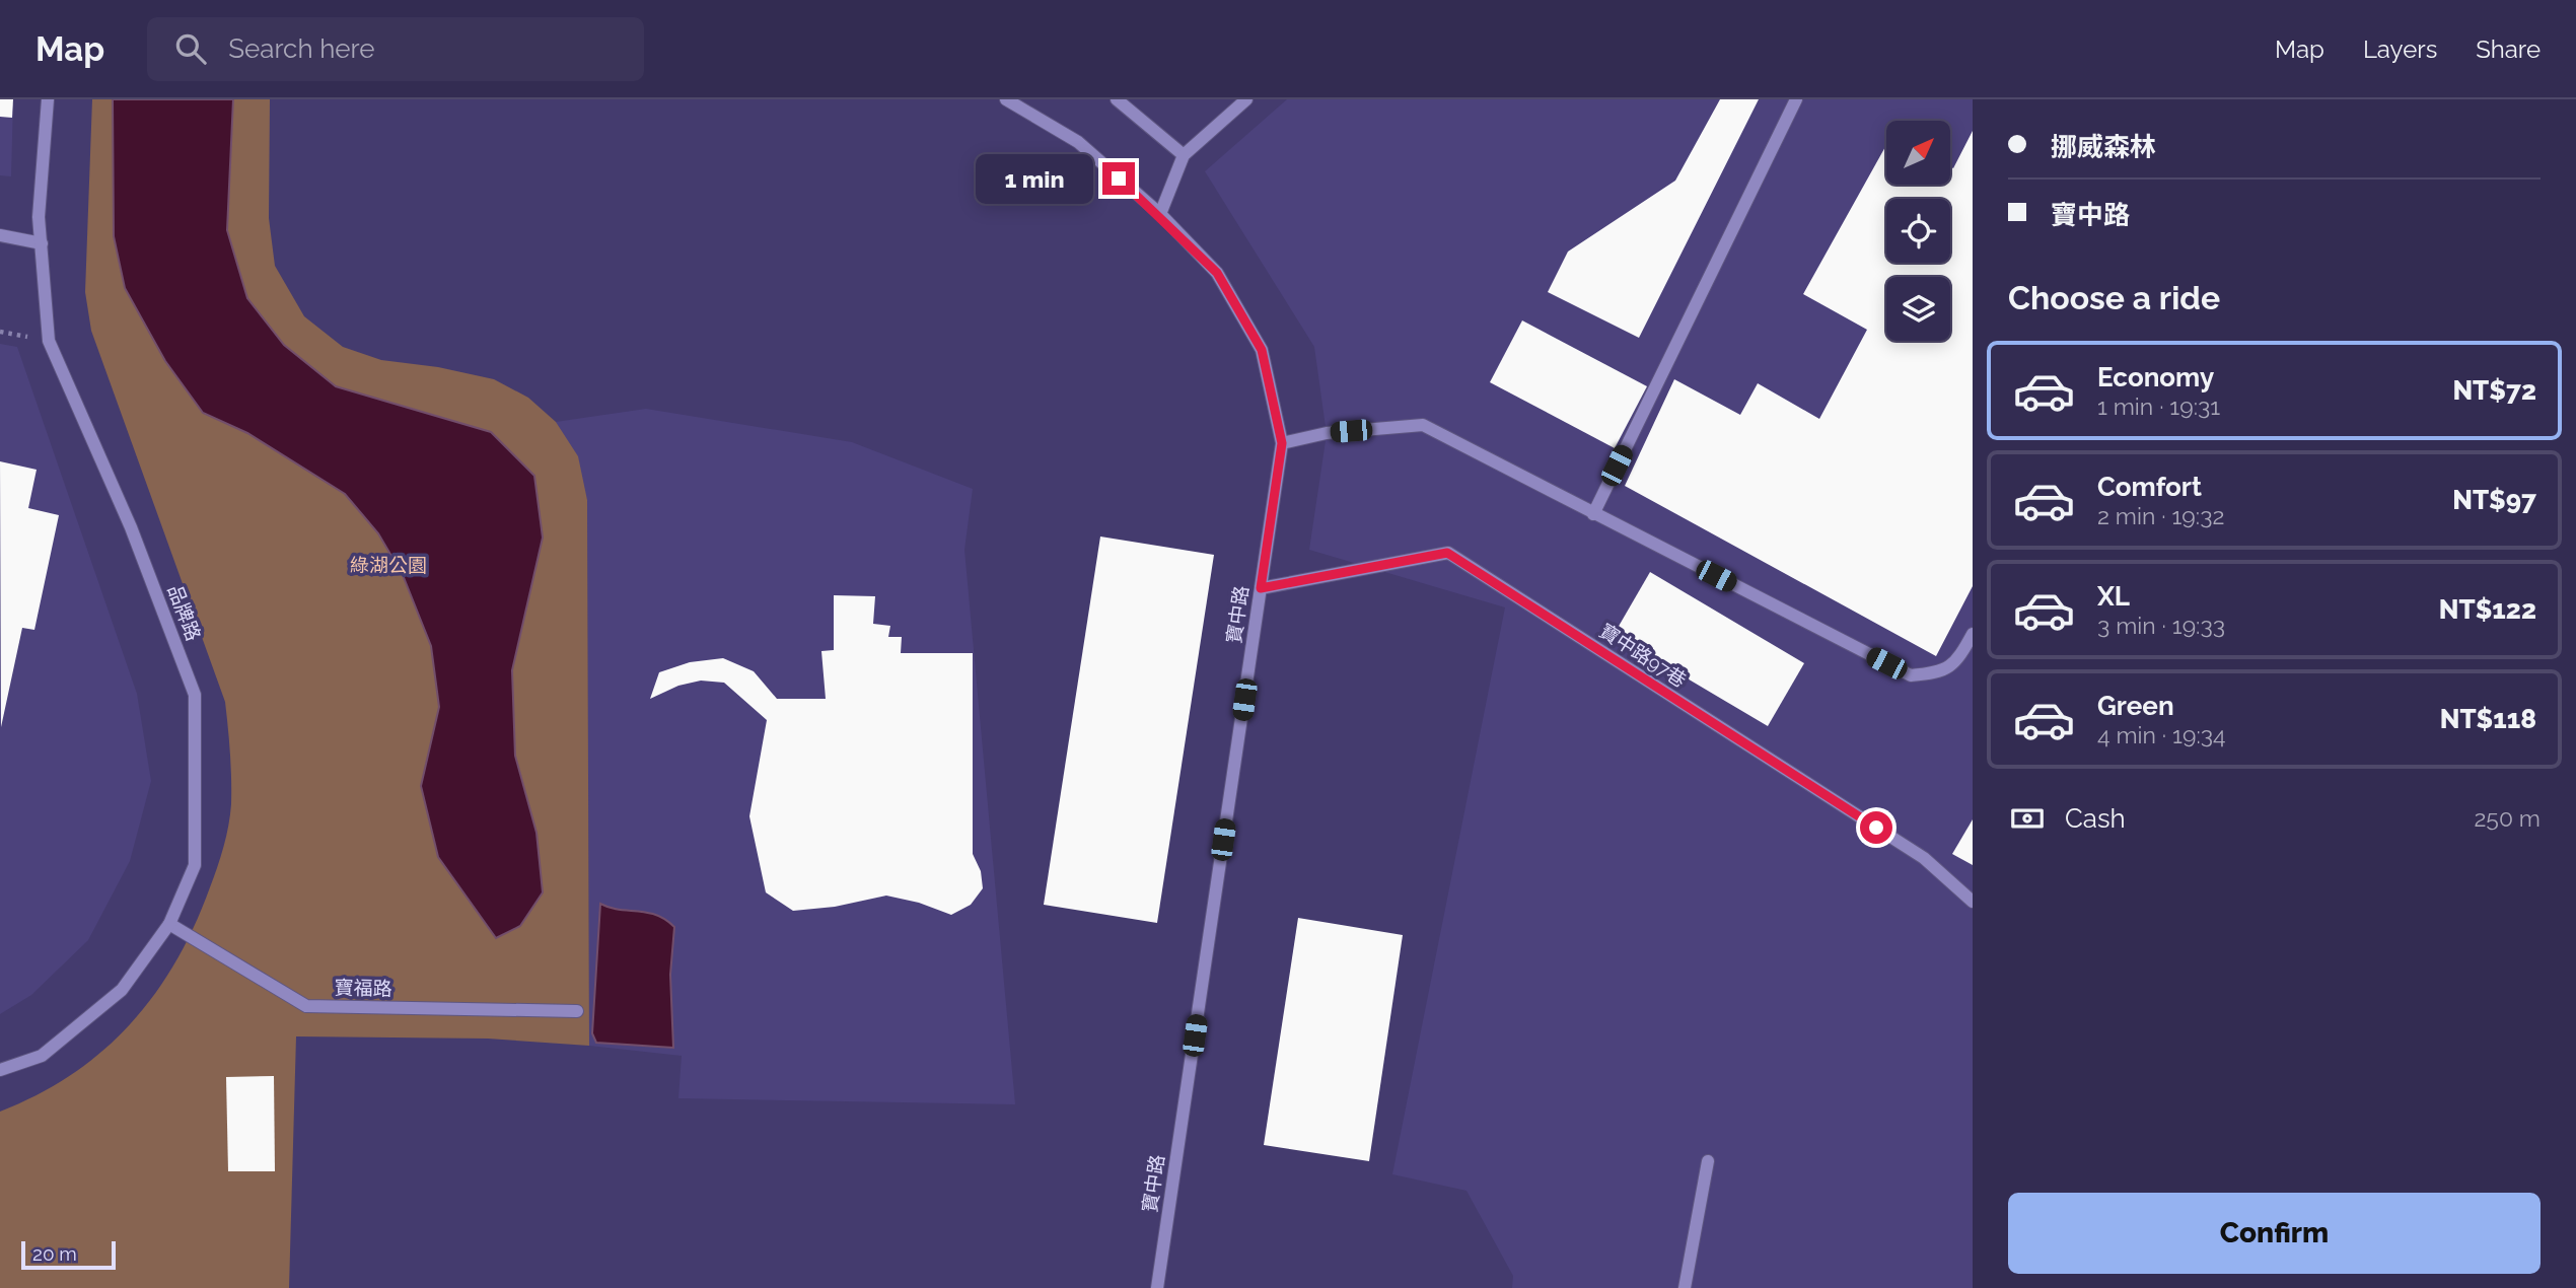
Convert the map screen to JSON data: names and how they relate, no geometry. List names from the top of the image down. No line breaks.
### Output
{"streets":{"street":["品牌路","寶中路","寶中路97巷","寶福路"]},"crossings":[["品牌路","寶福路"],["寶中路","寶中路97巷"]],"parks":["綠湖公園"],"scale_bar":"20 m","north":"top right","page":{"header":"Map","search":"Search here","nav":["Map","Layers","Share"],"banner":["挪威森林","寶中路"],"bubble":"1 min","heading":"Choose a ride","list":[{"name":"Economy","note":"1 min · 19:31","value":"NT$72"},{"name":"Comfort","note":"2 min · 19:32","value":"NT$97"},{"name":"XL","note":"3 min · 19:33","value":"NT$122"},{"name":"Green","note":"4 min · 19:34","value":"NT$118"}],"pay":["Cash","250 m"],"buttons":"Confirm","scale":"20 m"}}
